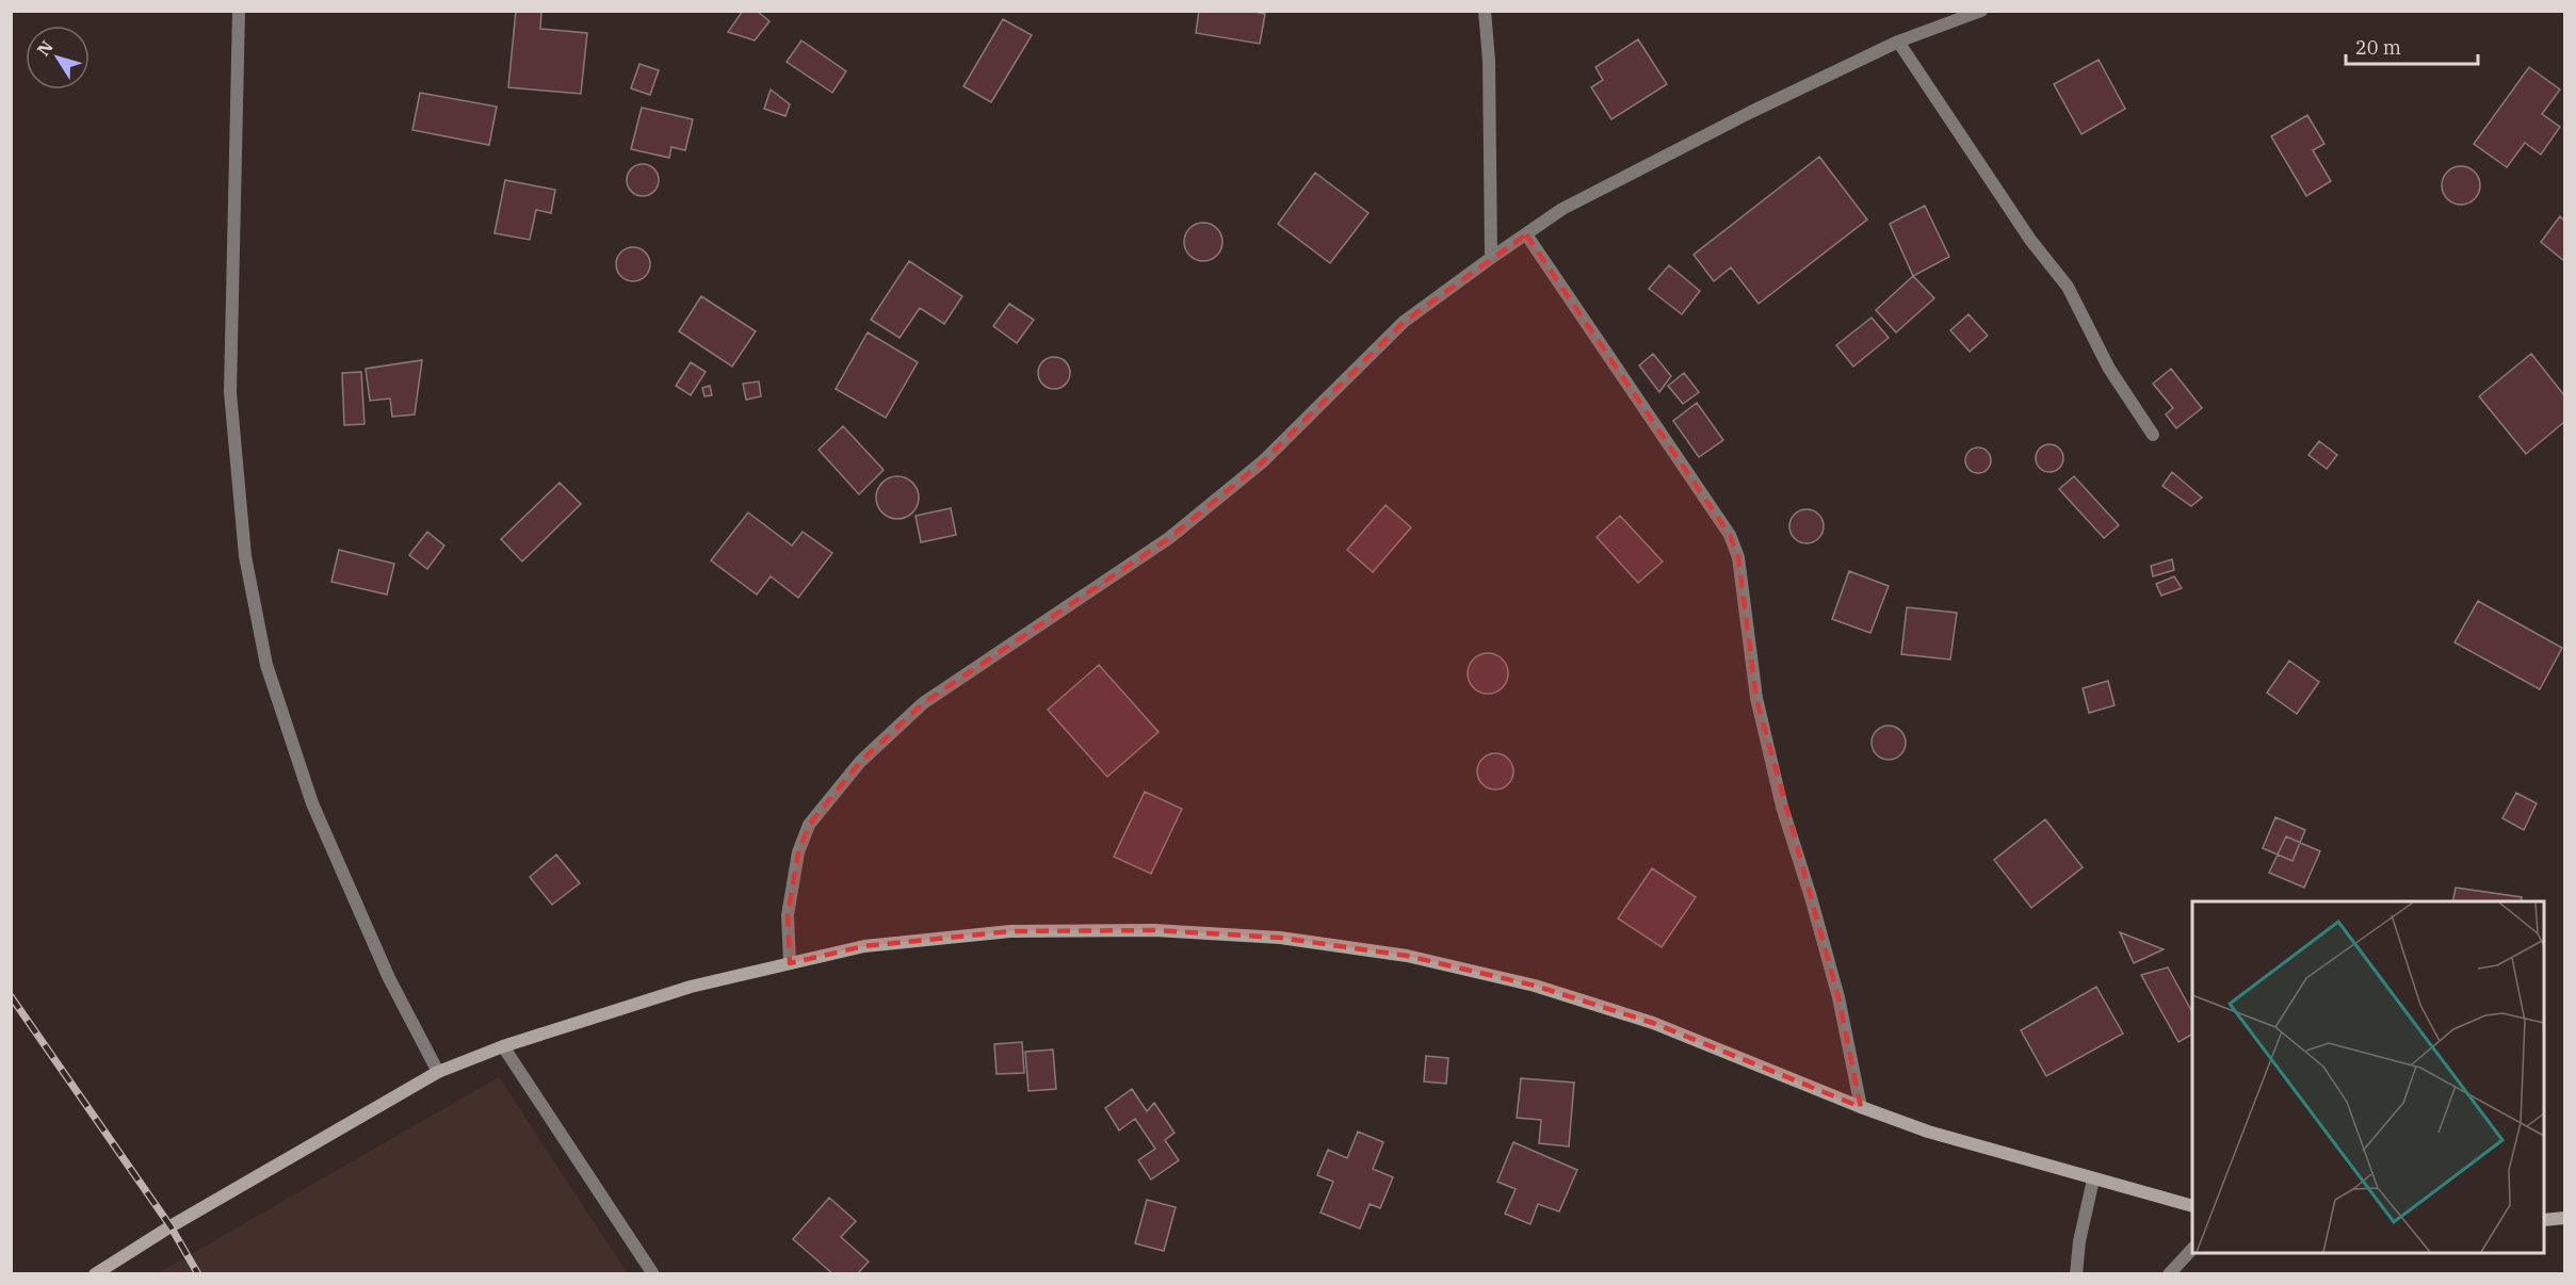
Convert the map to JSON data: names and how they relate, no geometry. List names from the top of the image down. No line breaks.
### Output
{"scale_bar":"20 m","north":"top left"}
